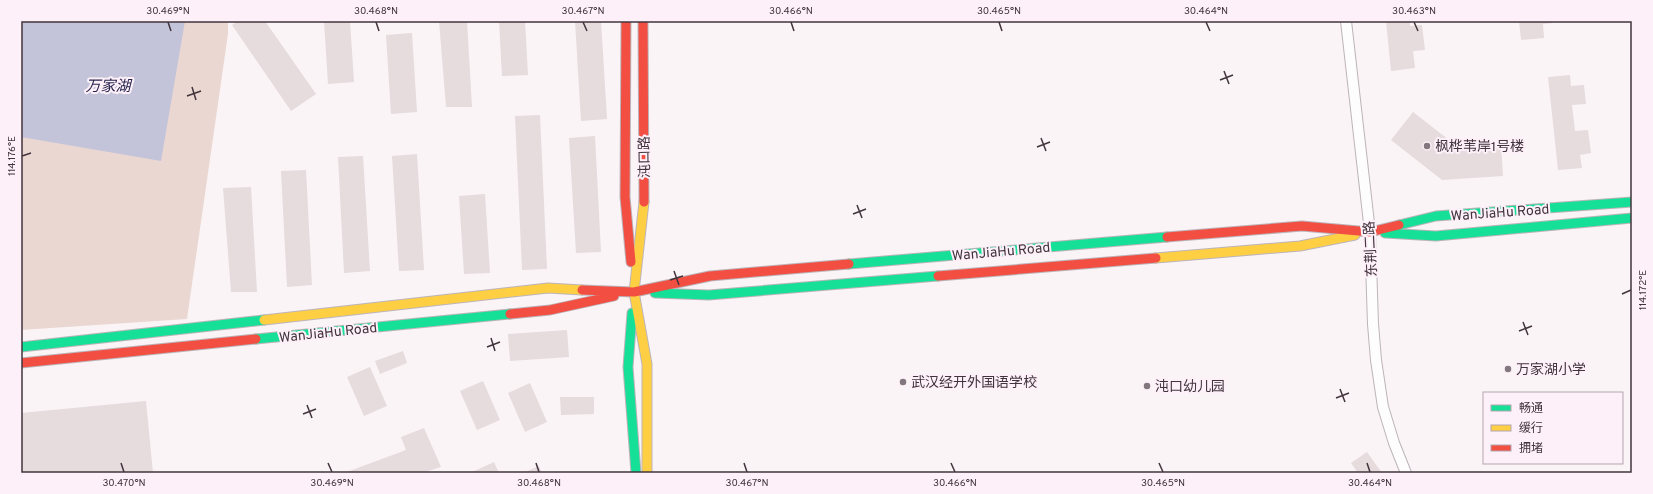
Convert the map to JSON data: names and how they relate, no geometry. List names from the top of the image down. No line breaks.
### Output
{"streets":{"main road":["沌口路","WanJiaHu Road"],"street":["东荆二路"]},"crossings":[["沌口路","WanJiaHu Road"],["WanJiaHu Road","东荆二路"]],"water":["万家湖"],"places":["枫桦苇岸1号楼","万家湖小学","武汉经开外国语学校","沌口幼儿园"],"legend":["畅通","缓行","拥堵"],"coordinates":["30.469°N","30.468°N","30.467°N","30.466°N","30.465°N","30.464°N","30.463°N","114.176°E","114.172°E","30.470°N"]}
